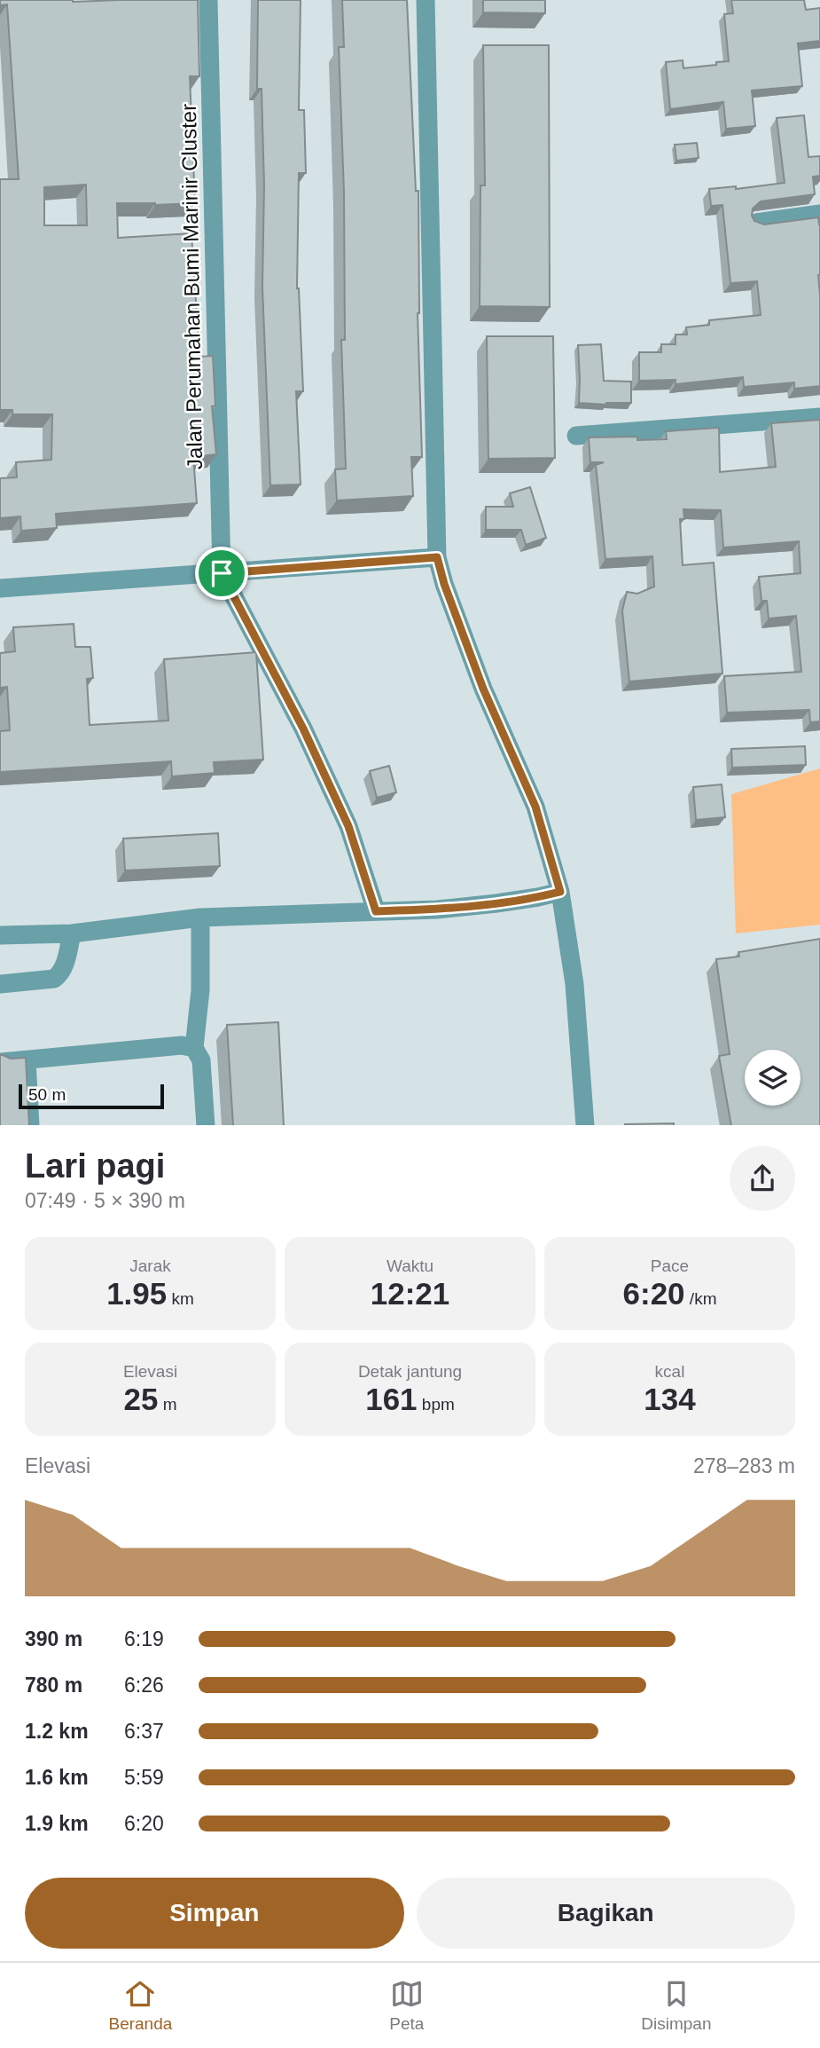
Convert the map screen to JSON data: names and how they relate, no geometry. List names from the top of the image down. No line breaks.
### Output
{"streets":{"street":["Jalan Perumahan Bumi Marinir Cluster"]},"scale_bar":"50 m","page":{"scale":"50 m","heading":["Lari pagi","07:49 · 5 × 390 m"],"stats":[["Jarak","1.95 km"],["Waktu","12:21"],["Pace","6:20 /km"],["Elevasi","25 m"],["Detak jantung","161 bpm"],["kcal","134"]],"chart":["Elevasi","278–283 m"],"list":[{"name":"390 m","note":"6:19"},{"name":"780 m","note":"6:26"},{"name":"1.2 km","note":"6:37"},{"name":"1.6 km","note":"5:59"},{"name":"1.9 km","note":"6:20"}],"buttons":["Simpan","Bagikan"],"tabs":["Beranda","Peta","Disimpan"]}}
